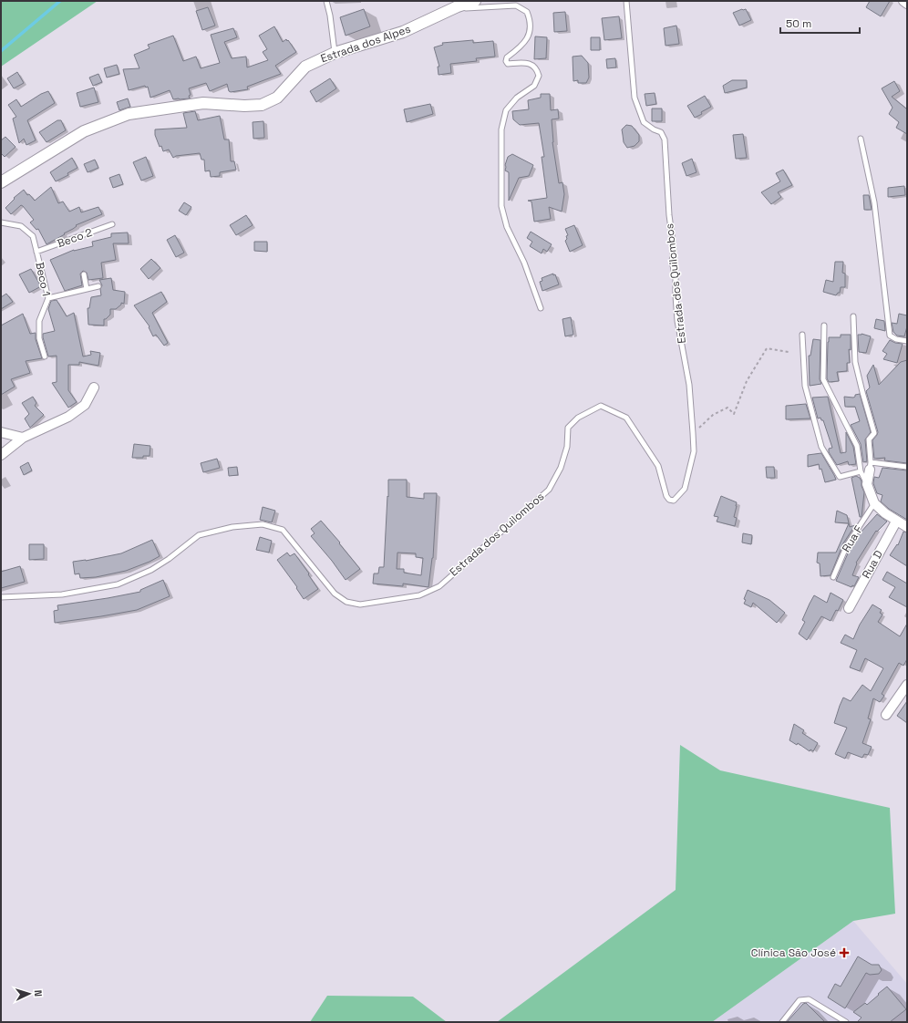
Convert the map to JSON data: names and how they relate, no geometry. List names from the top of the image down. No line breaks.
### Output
{"streets":{"street":["Estrada dos Alpes","Rua D"],"lane":["Beco 2","Beco 1","Estrada dos Quilombos","Rua F"]},"crossings":[["Beco 2","Beco 1"]],"places":{"health":["Clínica São José"]},"scale_bar":"50 m","north":"right"}
